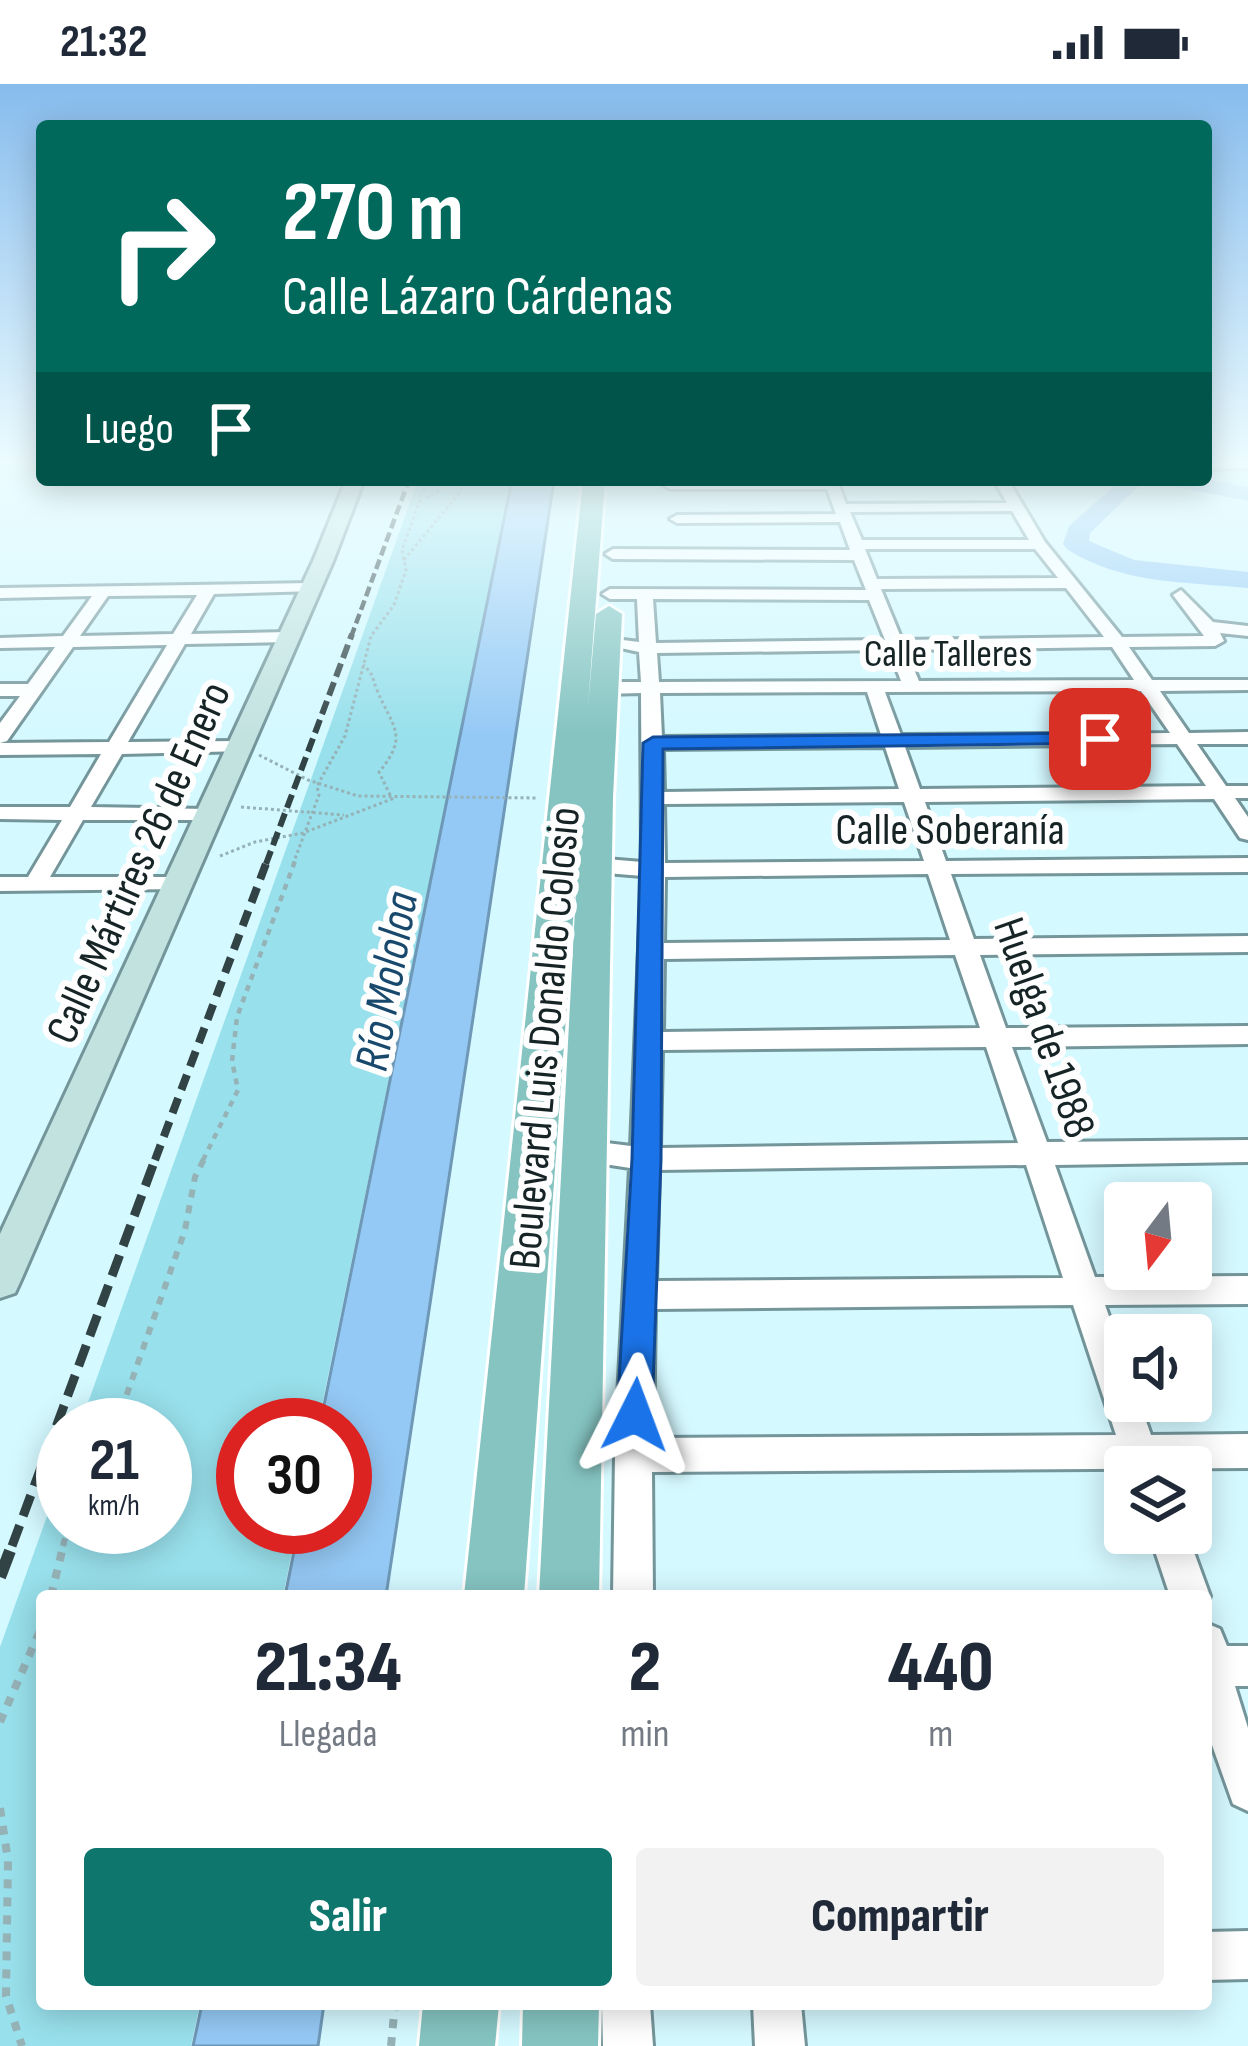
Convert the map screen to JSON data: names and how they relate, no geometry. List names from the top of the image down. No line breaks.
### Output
{"streets":{"main road":["Boulevard Luis Donaldo Colosio"],"street":["Calle Talleres","Calle Soberanía","Calle Mártires 26 de Enero","Huelga de 1988"]},"crossings":[["Calle Talleres","Huelga de 1988"],["Calle Talleres","Boulevard Luis Donaldo Colosio"],["Calle Soberanía","Huelga de 1988"],["Calle Soberanía","Boulevard Luis Donaldo Colosio"]],"water":["Río Mololoa"],"north":"bottom","page":{"status":"21:32","turn":["270 m","Calle Lázaro Cárdenas"],"then":"Luego","speed":"21 km/h","limit":"30","eta":["21:34","Llegada","2","min","440","m"],"buttons":["Salir","Compartir"]}}
